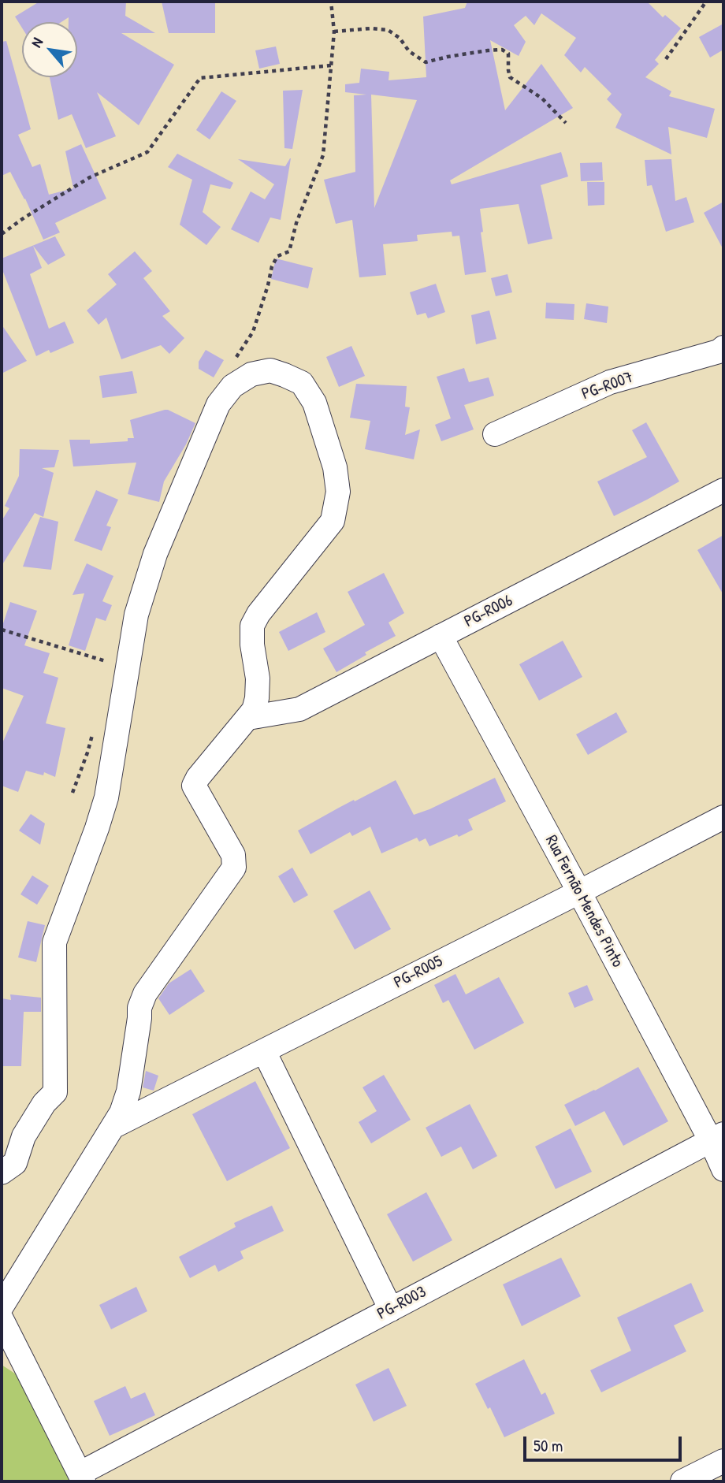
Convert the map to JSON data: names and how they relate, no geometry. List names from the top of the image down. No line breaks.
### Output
{"streets":{"street":["PG-R007","PG-R006","Rua Fernão Mendes Pinto","PG-R005","PG-R003"]},"crossings":[["PG-R006","Rua Fernão Mendes Pinto"],["Rua Fernão Mendes Pinto","PG-R005"],["Rua Fernão Mendes Pinto","PG-R003"]],"scale_bar":"50 m","north":"top left"}
